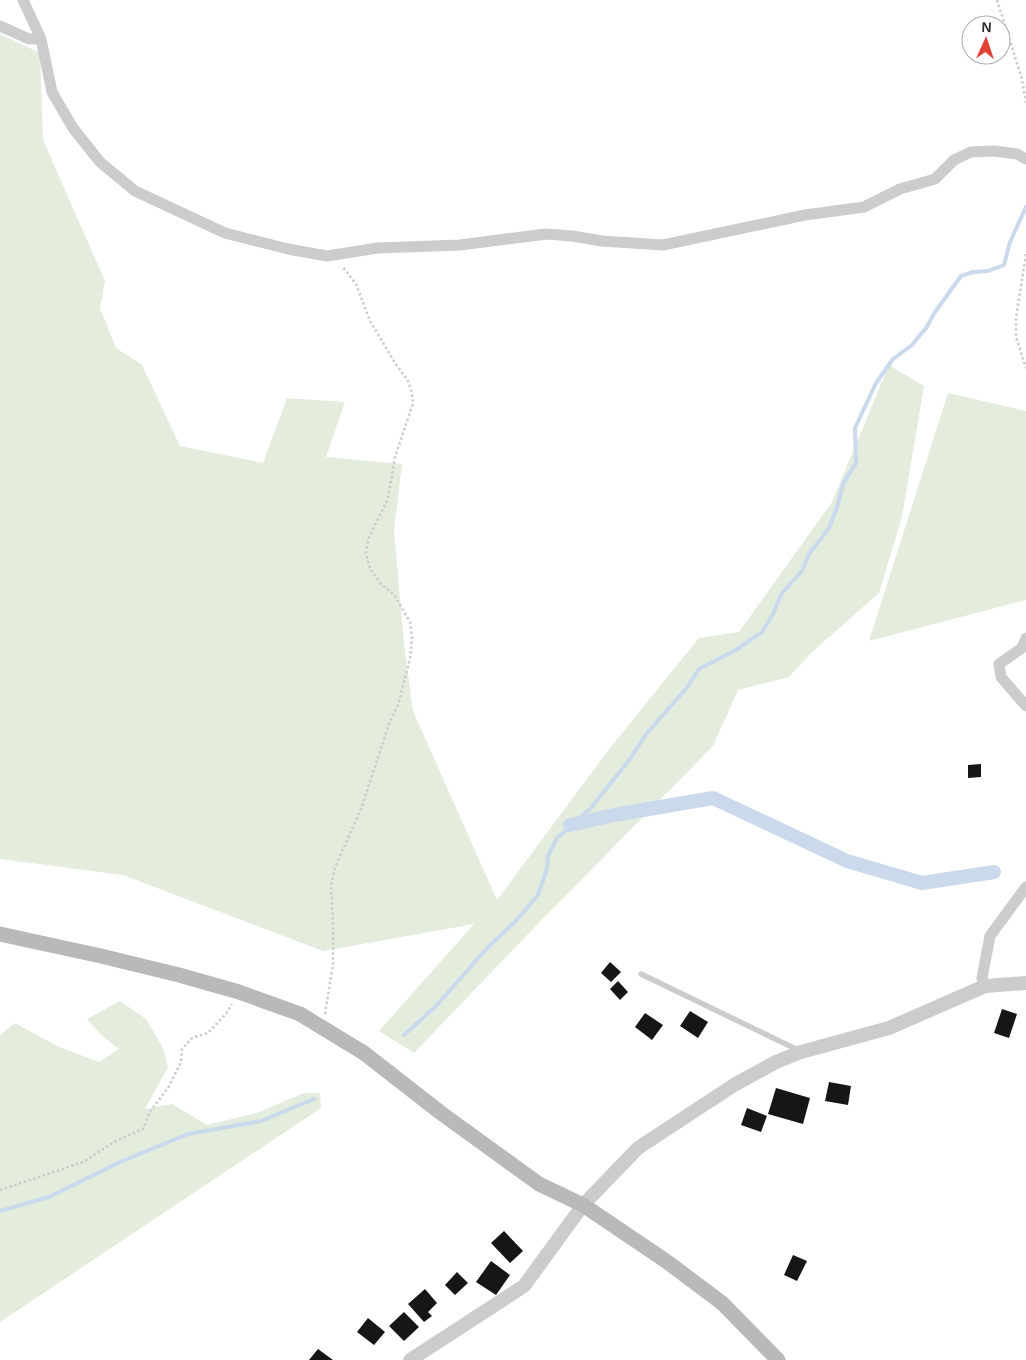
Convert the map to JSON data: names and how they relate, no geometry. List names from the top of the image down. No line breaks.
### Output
{"north":"top"}
